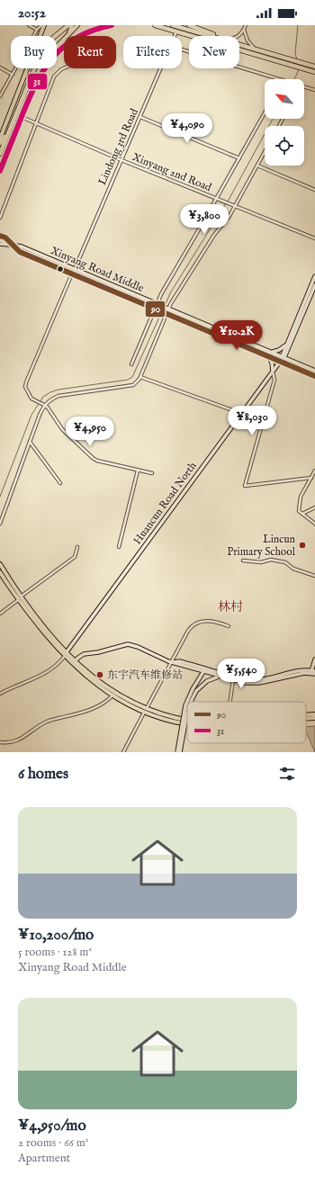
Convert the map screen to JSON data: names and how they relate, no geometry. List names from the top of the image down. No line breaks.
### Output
{"streets":{"main road":["Xinyang Road Middle","Huancun Road North"],"street":["Lindong 3rd Road","Xinyang 2nd Road"]},"crossings":[["Lindong 3rd Road","Xinyang 2nd Road"],["Lindong 3rd Road","Xinyang Road Middle"],["Xinyang Road Middle","Huancun Road North"]],"districts":["林村"],"places":["Lincun Primary School","东宇汽车维修站"],"lines":["transit line 31","transit line 90"],"legend":["90","31"],"north":"top left","page":{"status":"20:52","chip":["Buy","Rent","Filters","New"],"price":["¥4,090","¥3,800","¥10.2K","¥8,030","¥4,950","¥5,540"],"heading":"6 homes","list":[{"name":"¥10,200/mo","note":"5 rooms · 128 m² · Xinyang Road Middle"},{"name":"¥4,950/mo","note":"2 rooms · 66 m² · Apartment"}]}}
